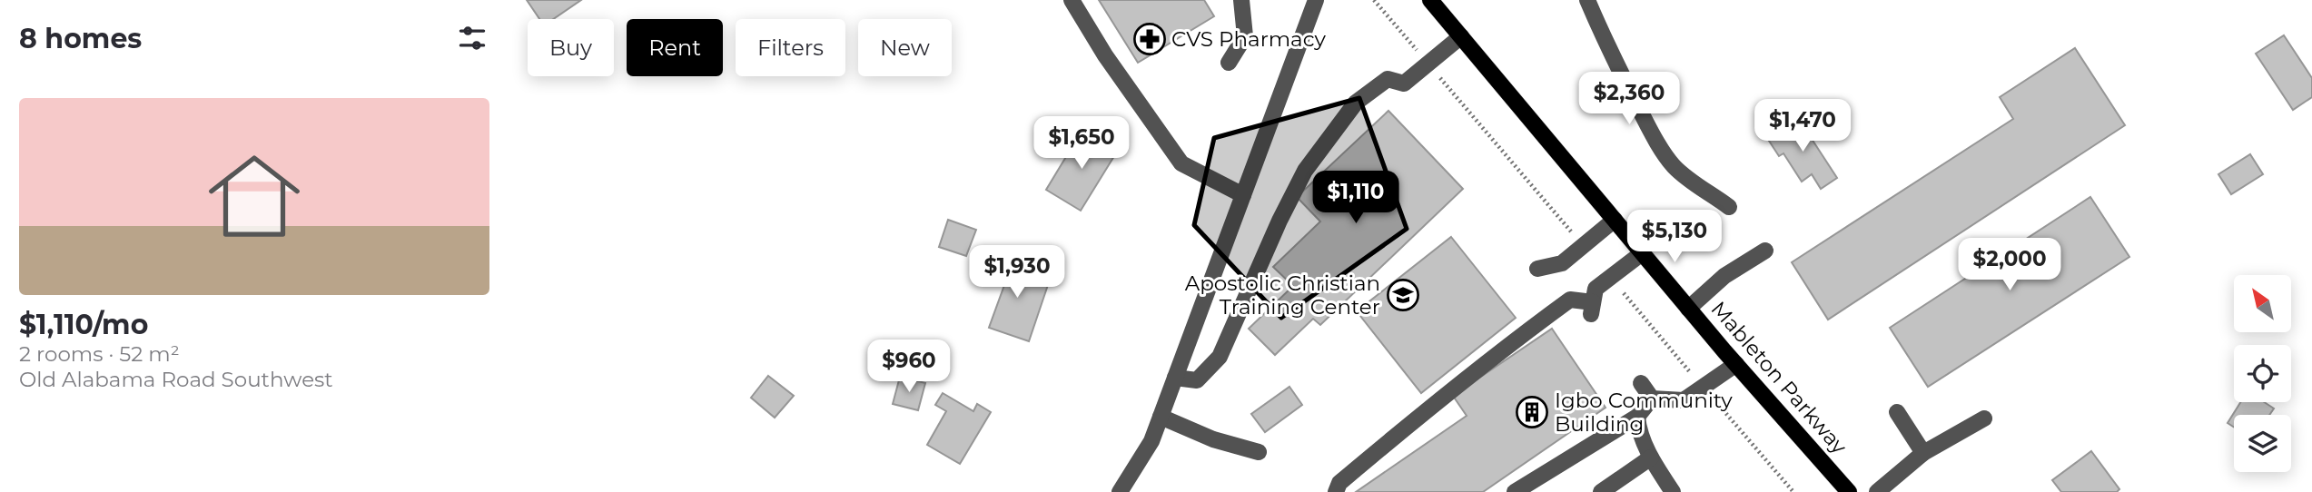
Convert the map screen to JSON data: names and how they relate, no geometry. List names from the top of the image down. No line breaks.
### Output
{"streets":{"main road":["Mableton Parkway"]},"places":{"pharmacy":["CVS Pharmacy"],"school or university":["Apostolic Christian Training Center"],"building":["Igbo Community Building"]},"north":"top left","page":{"heading":"8 homes","chip":["Buy","Rent","Filters","New"],"price":["$2,360","$1,470","$1,650","$1,110","$5,130","$2,000","$1,930","$960"],"list":[{"name":"$1,110/mo","note":"2 rooms · 52 m² · Old Alabama Road Southwest"}]}}
